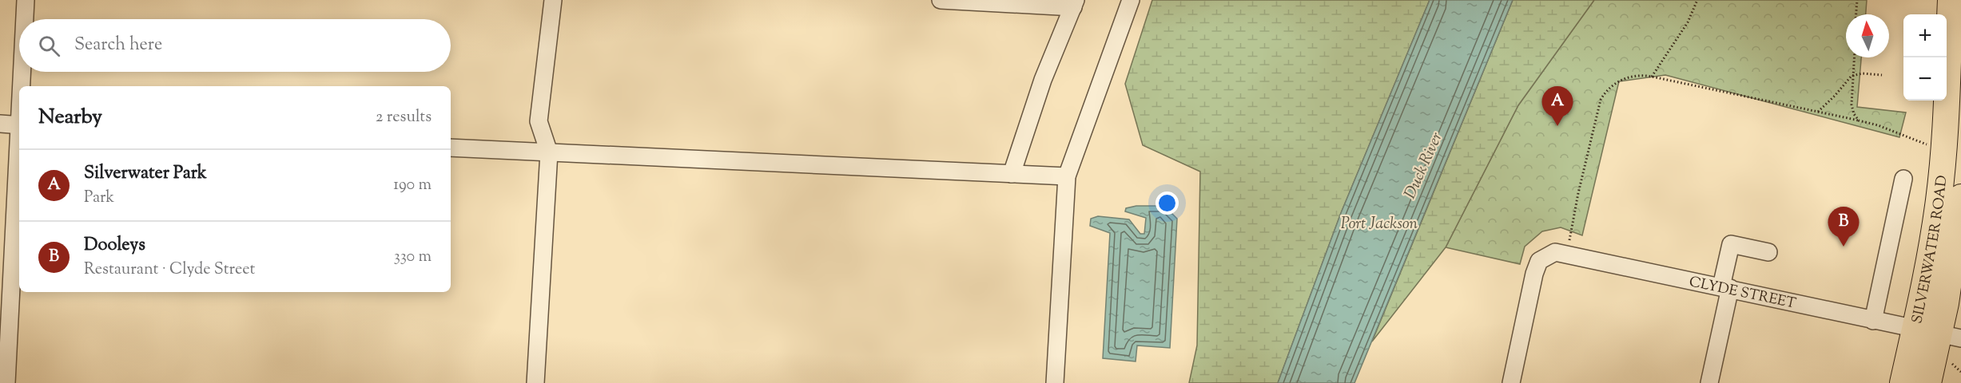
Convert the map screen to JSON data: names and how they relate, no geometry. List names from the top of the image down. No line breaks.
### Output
{"streets":{"highway":["SILVERWATER ROAD"],"street":["CLYDE STREET"]},"crossings":[["SILVERWATER ROAD","CLYDE STREET"]],"water":["Duck River","Port Jackson"],"north":"top","page":{"map_buttons":["+","−"],"search":"Search here","pins":["A","B"],"heading":["Nearby","2 results"],"list":[{"mark":"A","name":"Silverwater Park","note":"Park","value":"190 m"},{"mark":"B","name":"Dooleys","note":"Restaurant · Clyde Street","value":"330 m"}]}}
